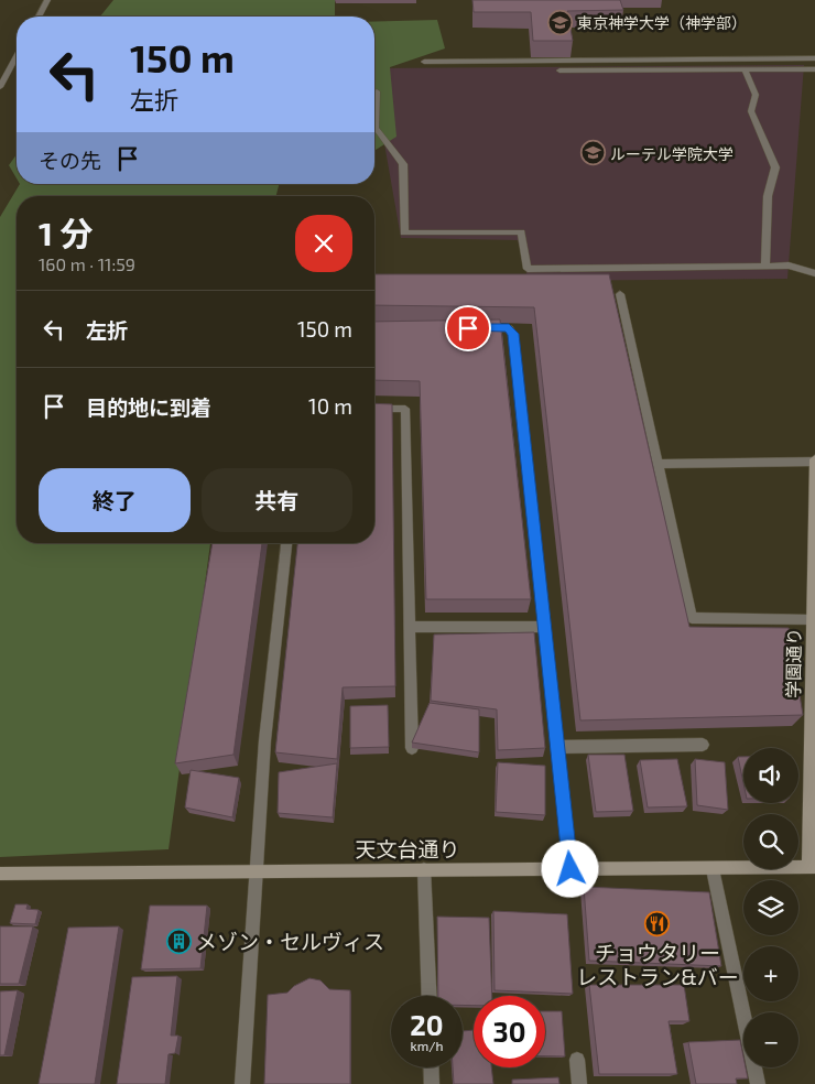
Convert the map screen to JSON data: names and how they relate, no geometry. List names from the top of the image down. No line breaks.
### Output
{"streets":{"main road":["学園通り","天文台通り"]},"crossings":[["学園通り","天文台通り"]],"places":{"school or university":["東京神学大学（神学部）","ルーテル学院大学"],"restaurant":["チョウタリー レストラン&バー"],"building":["メゾン・セルヴィス"]},"page":{"turn":["150 m","左折"],"then":"その先","heading":["1 分","160 m · 11:59"],"list":[{"name":"左折","value":"150 m"},{"name":"目的地に到着","value":"10 m"}],"buttons":["終了","共有"],"map_buttons":["+","−"],"speed":"20 km/h","limit":"30"}}
